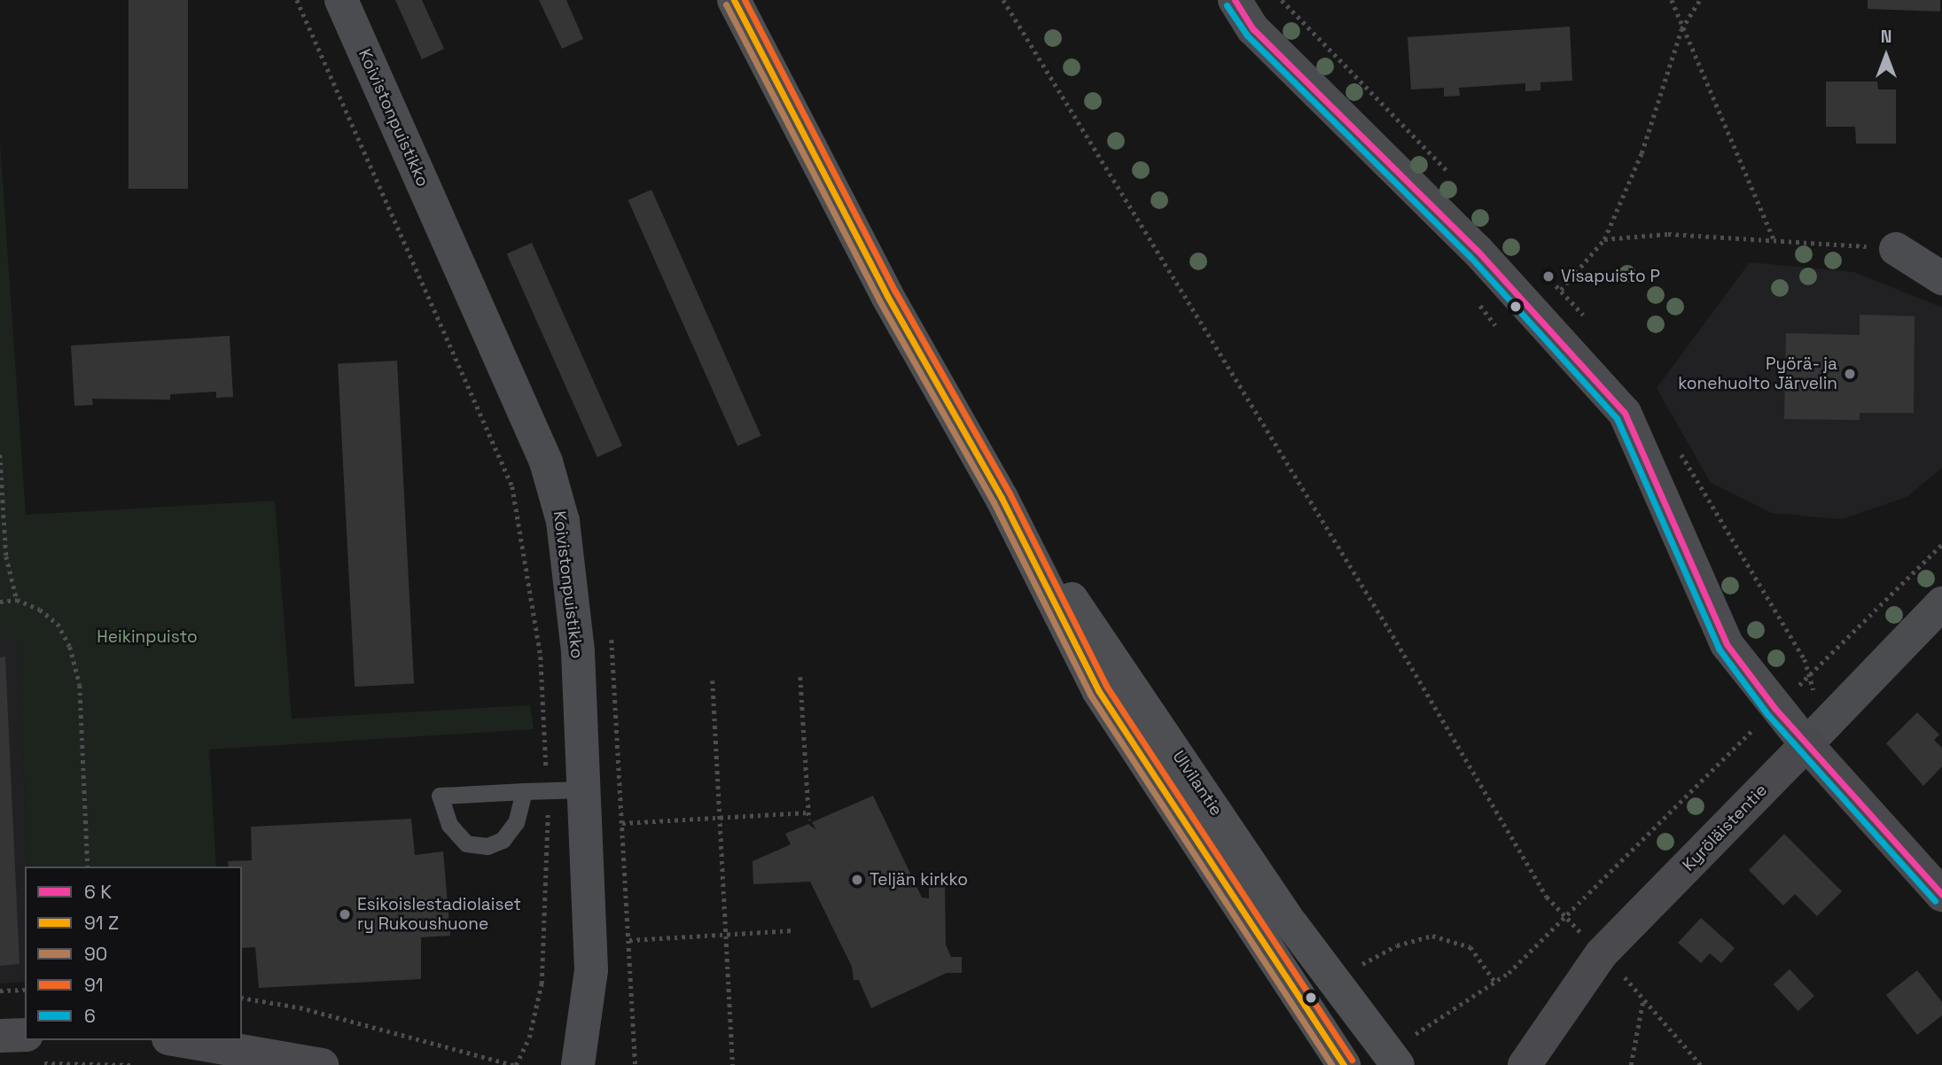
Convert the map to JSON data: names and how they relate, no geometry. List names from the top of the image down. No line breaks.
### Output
{"streets":{"main road":["Ulvilantie"],"street":["Koivistonpuistikko","Kyröläistentie"]},"parks":["Heikinpuisto"],"places":["Visapuisto P","Pyörä- ja konehuolto Järvelin","Teljän kirkko","Esikoislestadiolaiset ry Rukoushuone"],"lines":["transit line 91","transit line 90","transit line 6"],"legend":["6 K","91 Z","90","91","6"],"north":"top"}
